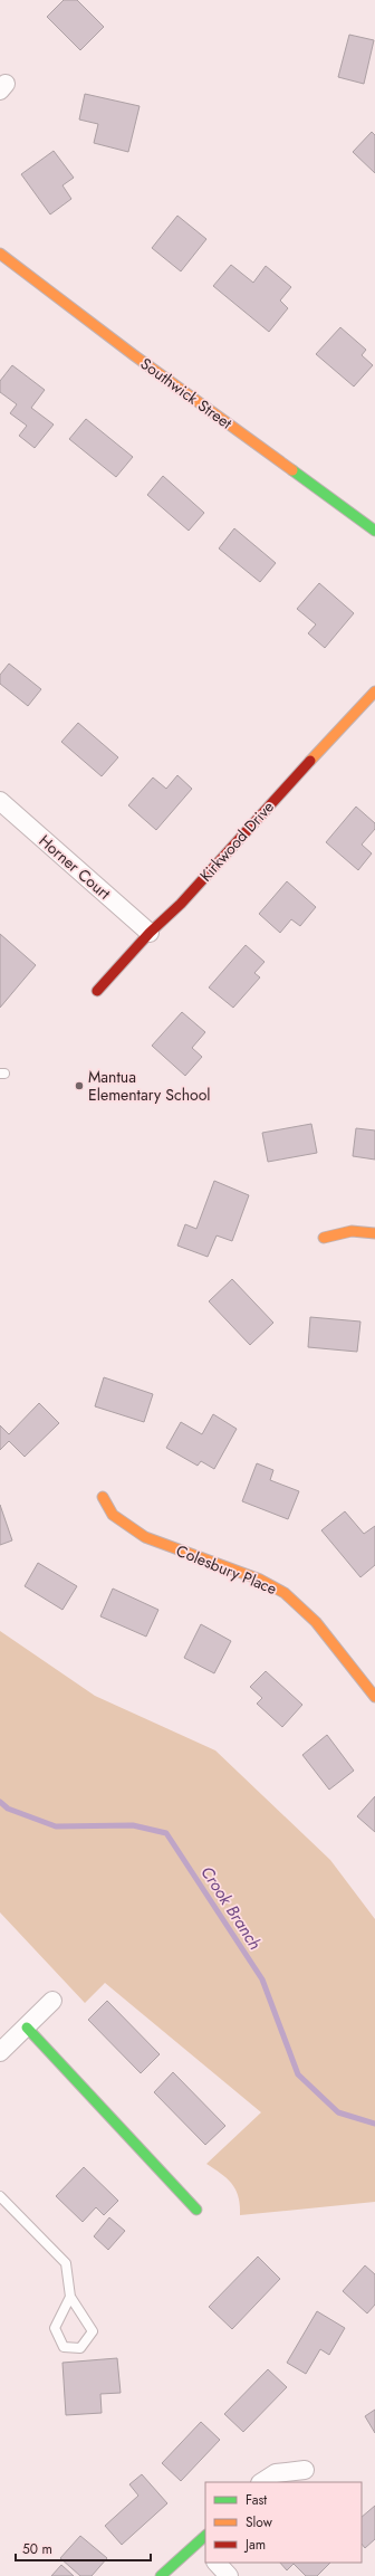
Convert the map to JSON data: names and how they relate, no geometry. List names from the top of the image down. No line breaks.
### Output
{"streets":{"street":["Southwick Street","Kirkwood Drive","Horner Court","Colesbury Place"]},"crossings":[["Kirkwood Drive","Horner Court"]],"water":["Crook Branch"],"places":["Mantua Elementary School"],"legend":["Fast","Slow","Jam"],"scale_bar":"50 m"}
